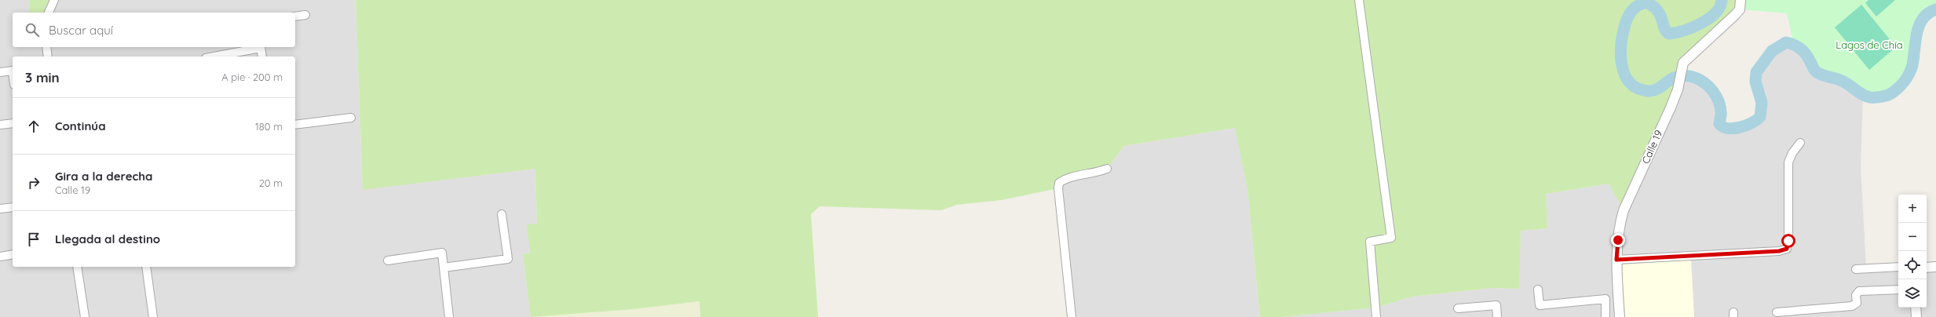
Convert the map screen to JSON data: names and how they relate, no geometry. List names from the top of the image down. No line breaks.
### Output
{"streets":{"street":["Calle 19"]},"parks":["Lagos de Chía"],"page":{"search":"Buscar aquí","heading":["3 min","A pie · 200 m"],"list":[["Continúa","180 m"],["Gira a la derecha","Calle 19","20 m"],"Llegada al destino"],"map_buttons":["+","−"]}}
